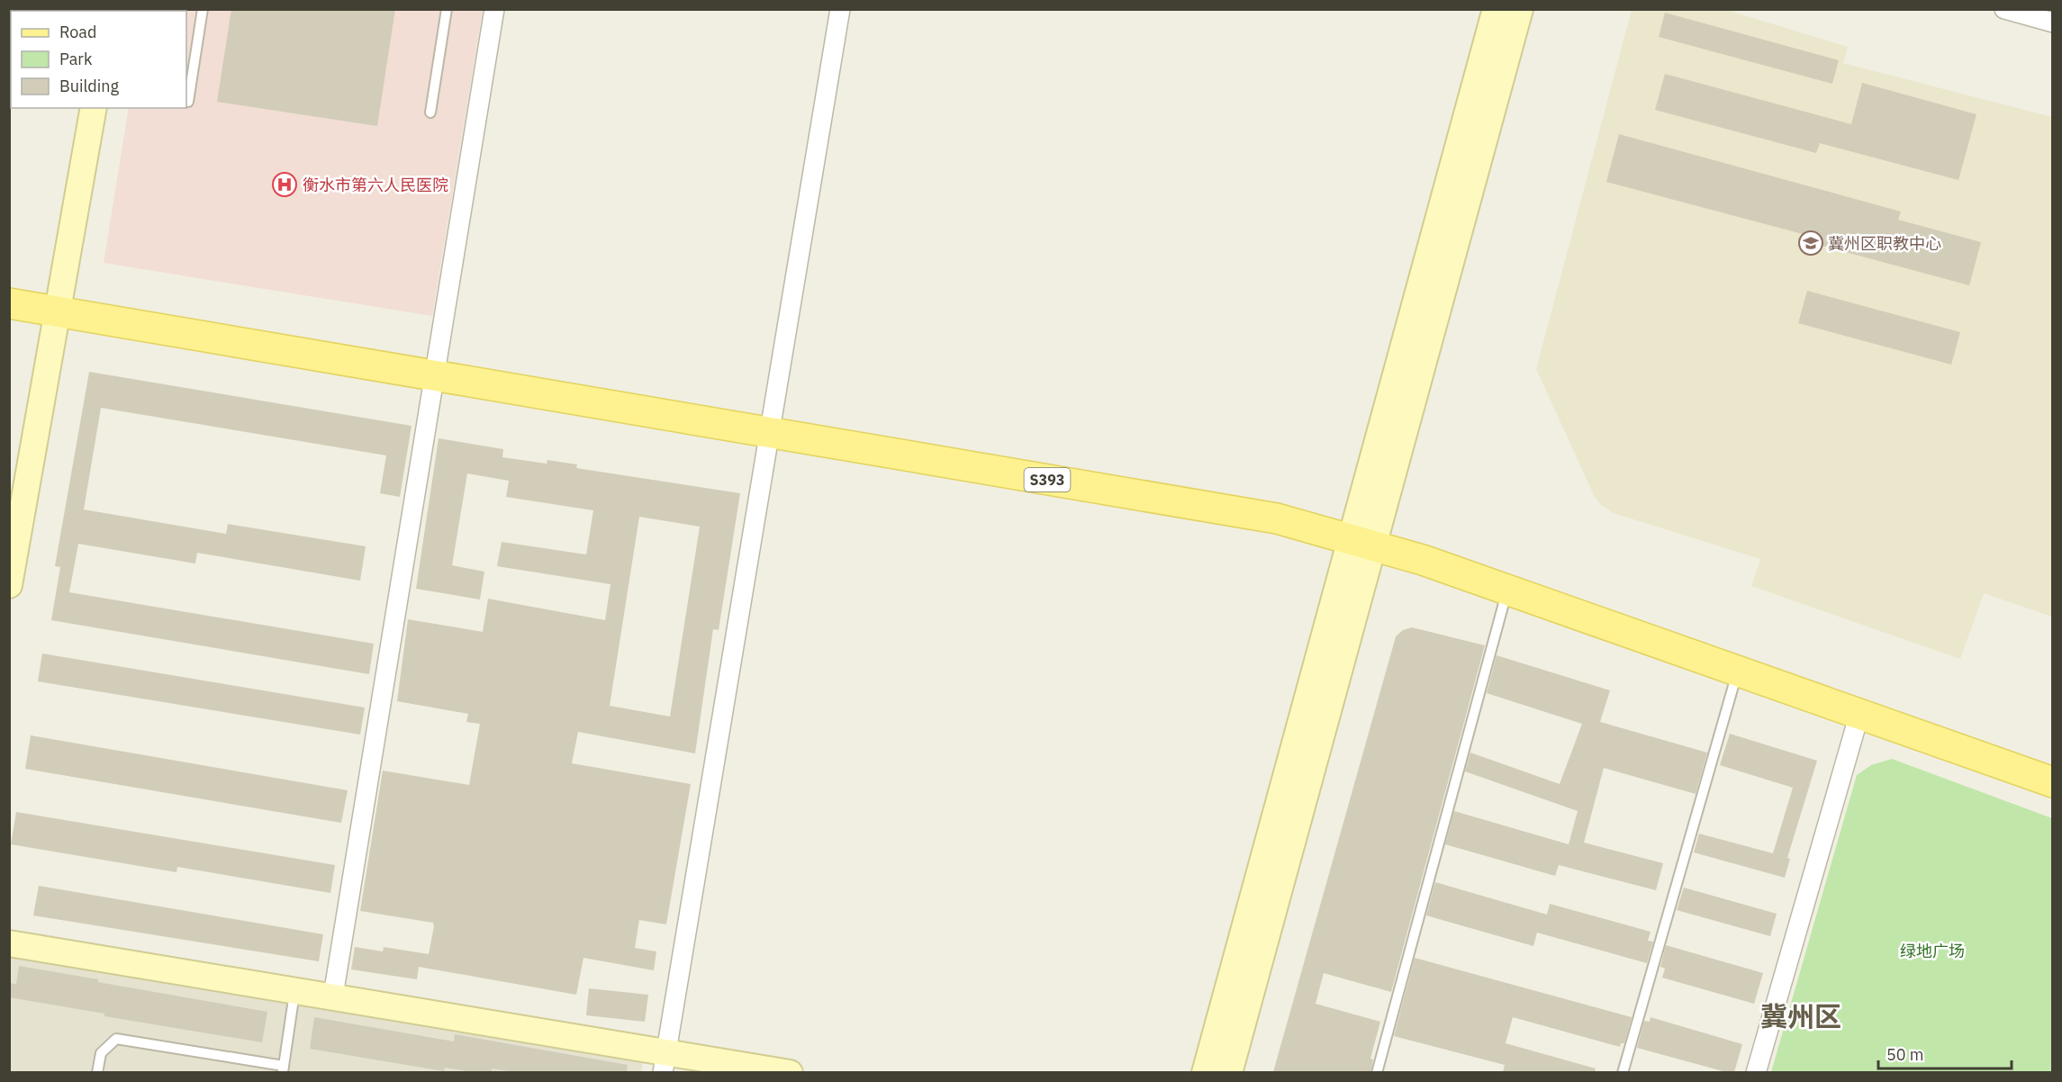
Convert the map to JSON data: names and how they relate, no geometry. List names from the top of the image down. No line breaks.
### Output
{"streets":{"main road":["S393"]},"districts":["冀州区"],"parks":["绿地广场"],"places":{"hospital":["衡水市第六人民医院"],"school or university":["冀州区职教中心"]},"legend":["Road","Park","Building"],"scale_bar":"50 m"}
